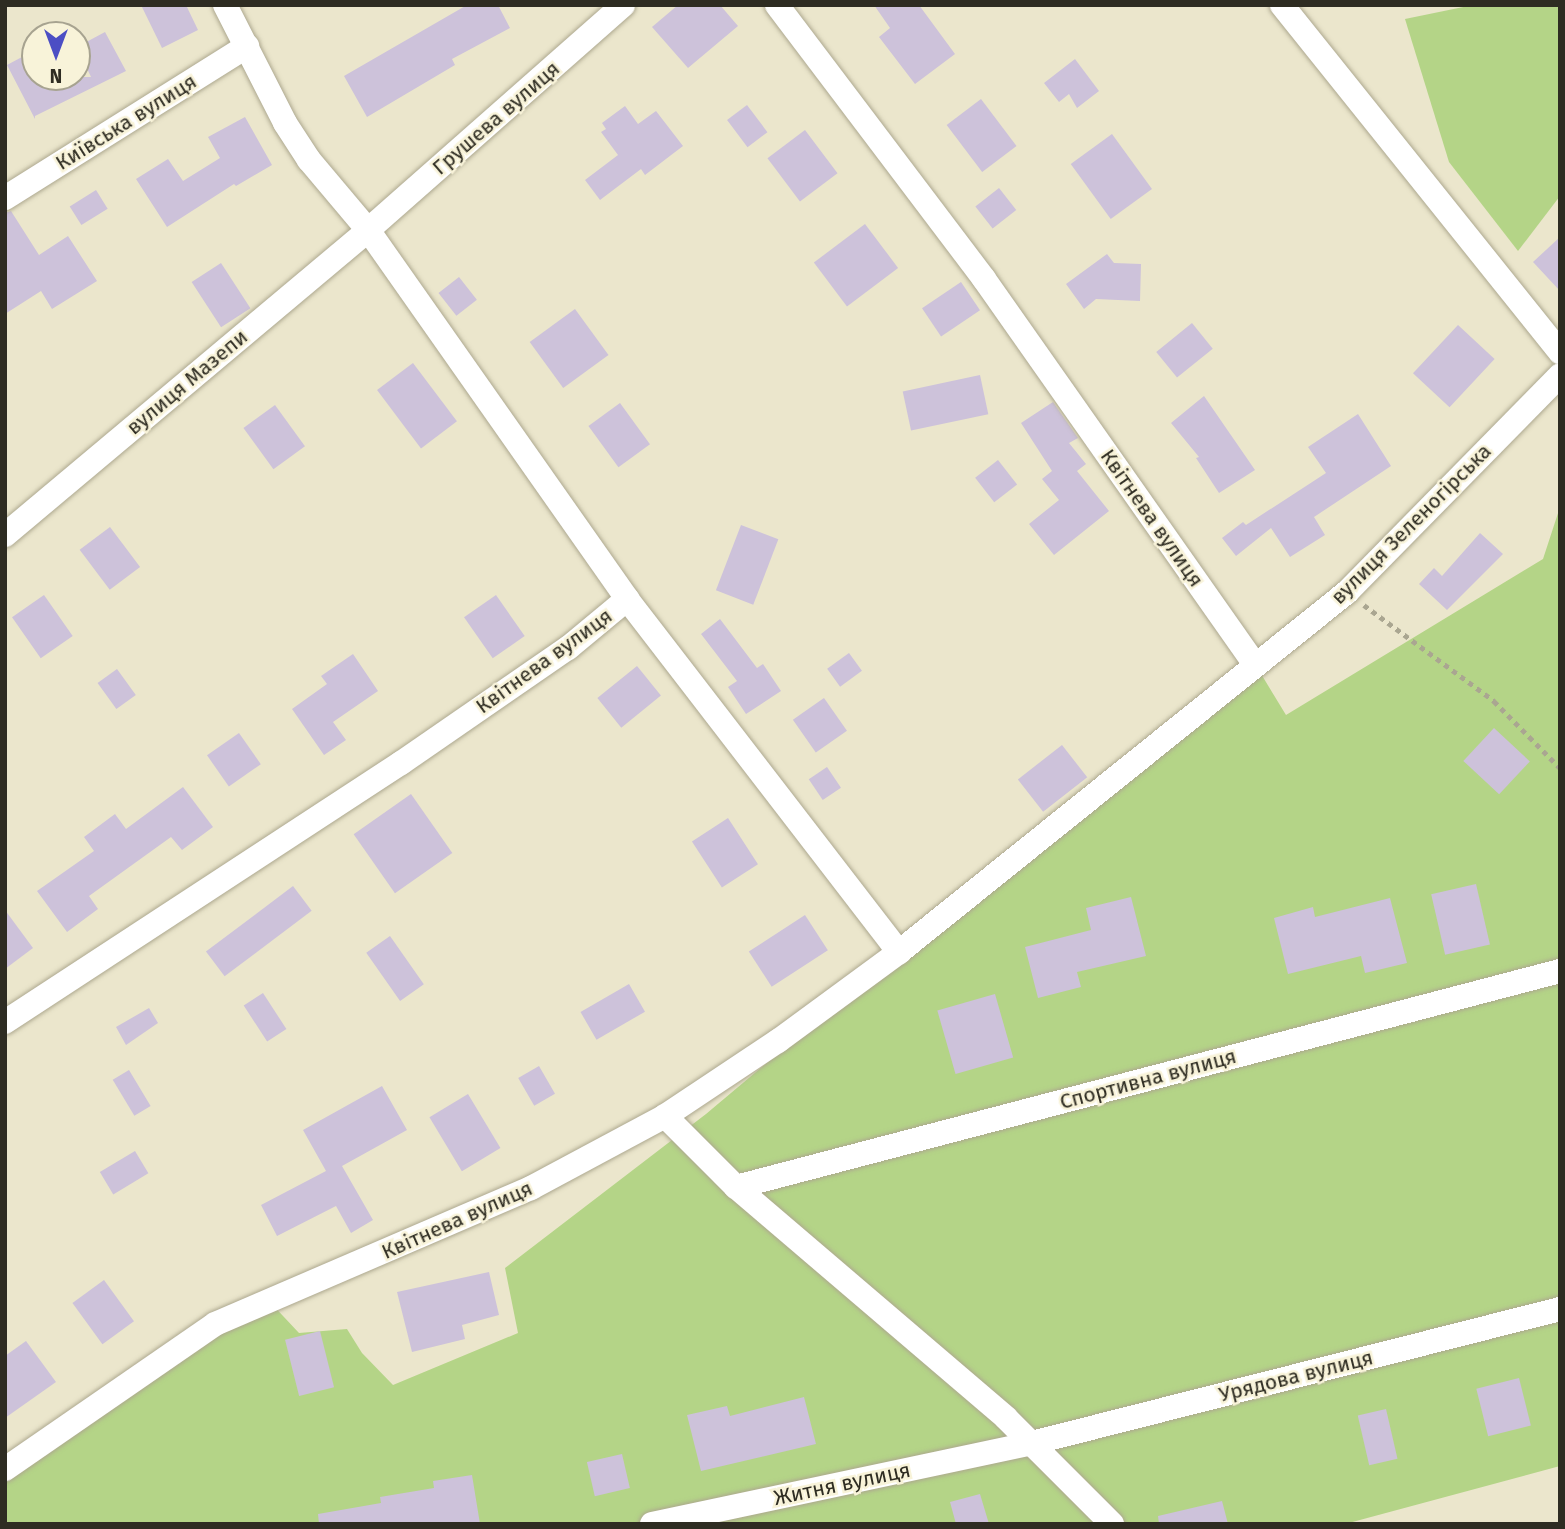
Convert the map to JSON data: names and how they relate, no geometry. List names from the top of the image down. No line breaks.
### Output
{"streets":{"street":["Грушева вулиця","Київська вулиця","вулиця Мазепи","Квітнева вулиця","вулиця Зеленогірська","Спортивна вулиця","Урядова вулиця","Житня вулиця"]},"crossings":[["Грушева вулиця","вулиця Мазепи"],["Грушева вулиця","Квітнева вулиця"],["Київська вулиця","Квітнева вулиця"],["вулиця Мазепи","Квітнева вулиця"],["Квітнева вулиця","вулиця Зеленогірська"],["Урядова вулиця","Житня вулиця"]],"north":"bottom"}
